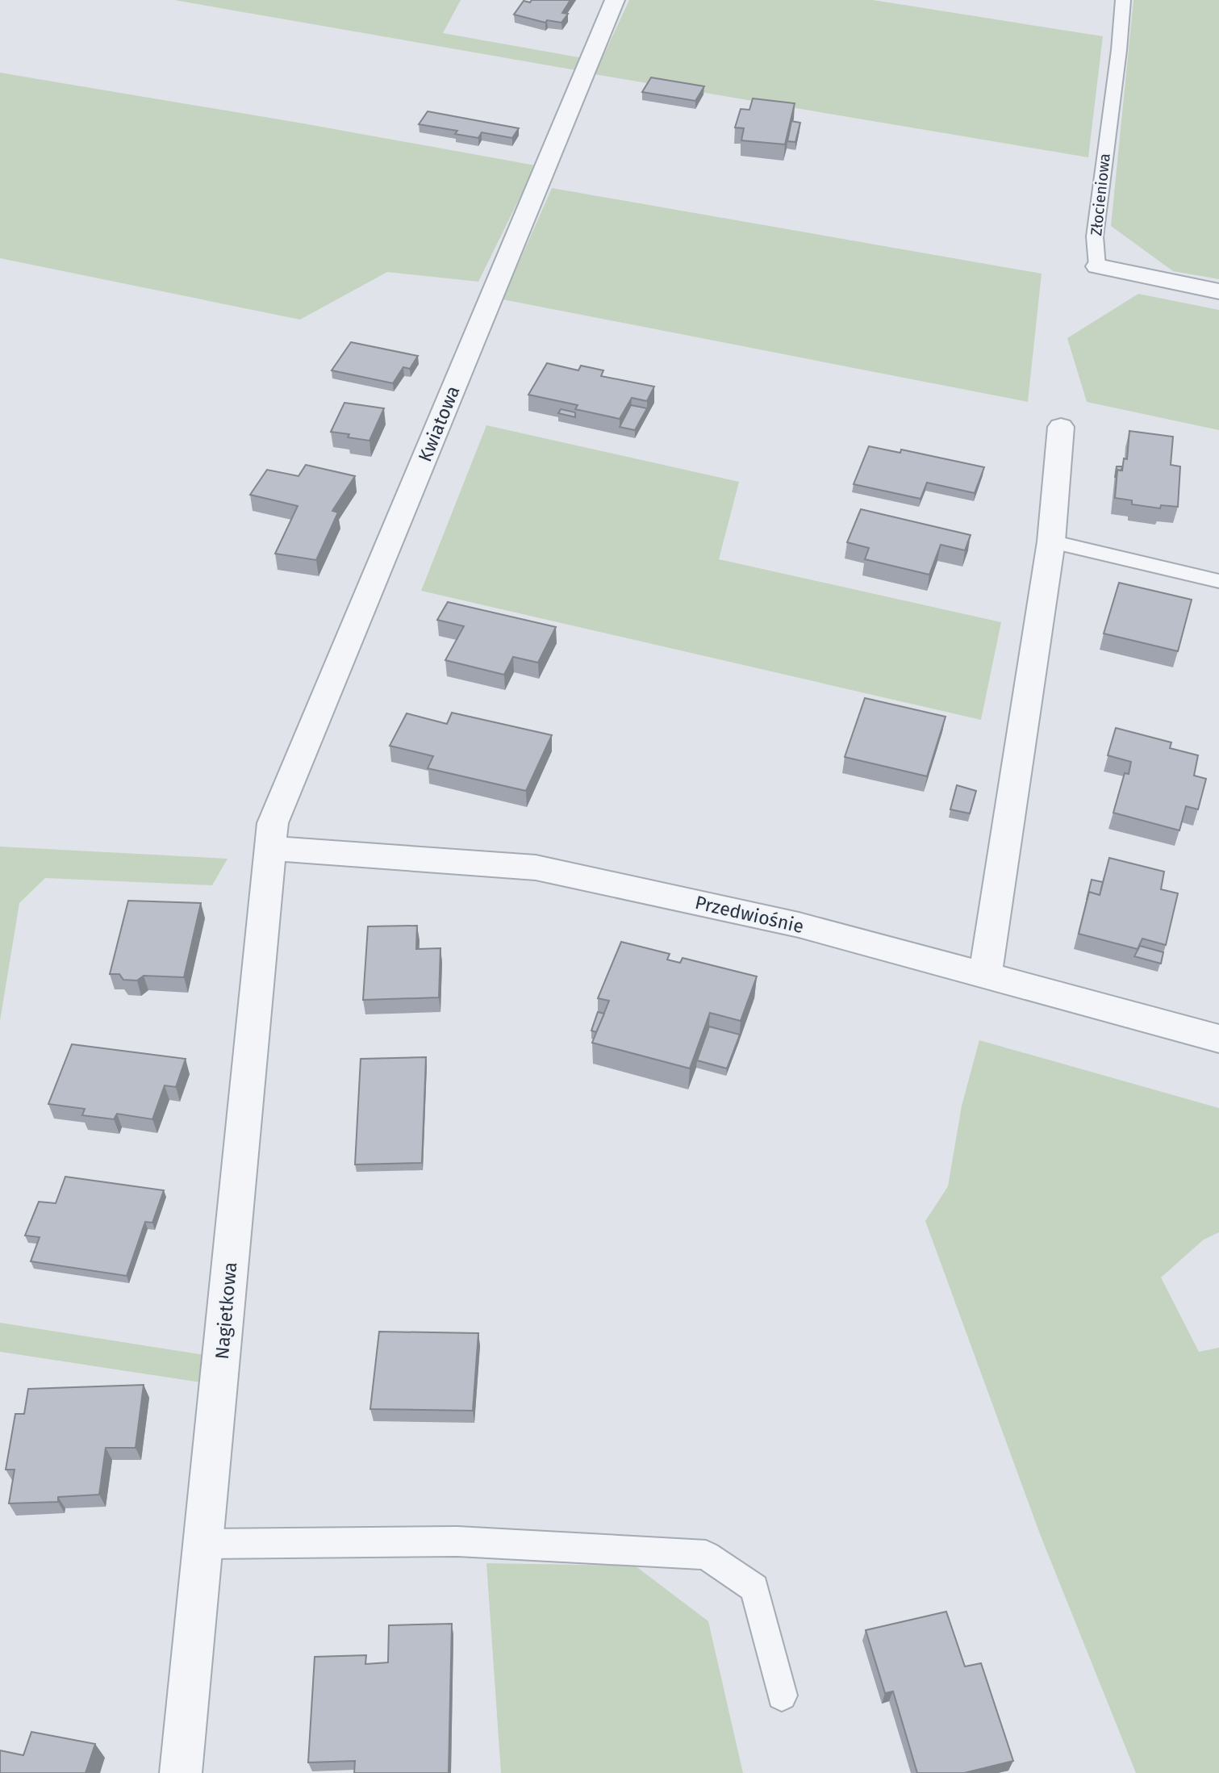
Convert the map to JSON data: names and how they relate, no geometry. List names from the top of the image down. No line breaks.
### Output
{"streets":{"street":["Złocieniowa","Kwiatowa","Przedwiośnie","Nagietkowa"]},"crossings":[["Kwiatowa","Przedwiośnie"],["Kwiatowa","Nagietkowa"],["Przedwiośnie","Nagietkowa"]]}
